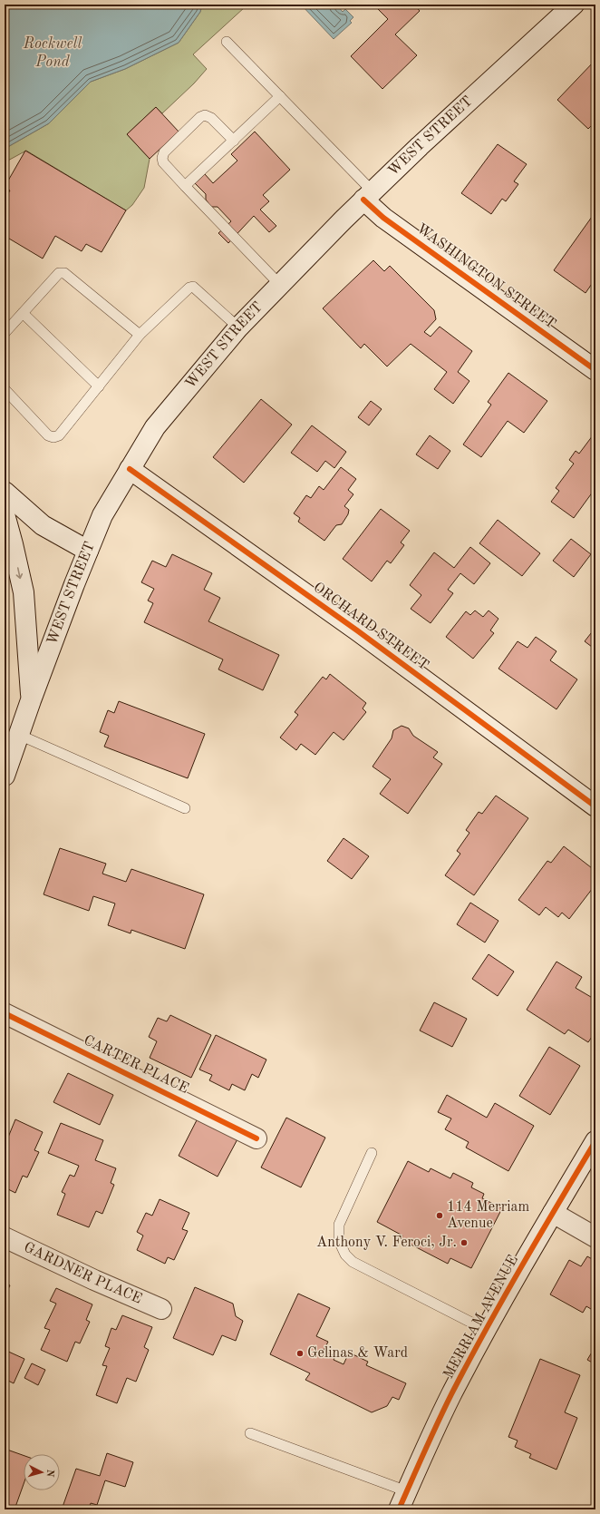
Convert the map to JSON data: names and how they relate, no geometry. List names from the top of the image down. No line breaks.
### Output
{"streets":{"street":["WEST STREET","WASHINGTON STREET","ORCHARD STREET","CARTER PLACE","GARDNER PLACE","MERRIAM AVENUE"]},"crossings":[["WEST STREET","WASHINGTON STREET"],["WEST STREET","ORCHARD STREET"]],"water":["Rockwell Pond"],"places":["114 Merriam Avenue","Anthony V. Feroci, Jr.","Gelinas & Ward"],"north":"right"}
